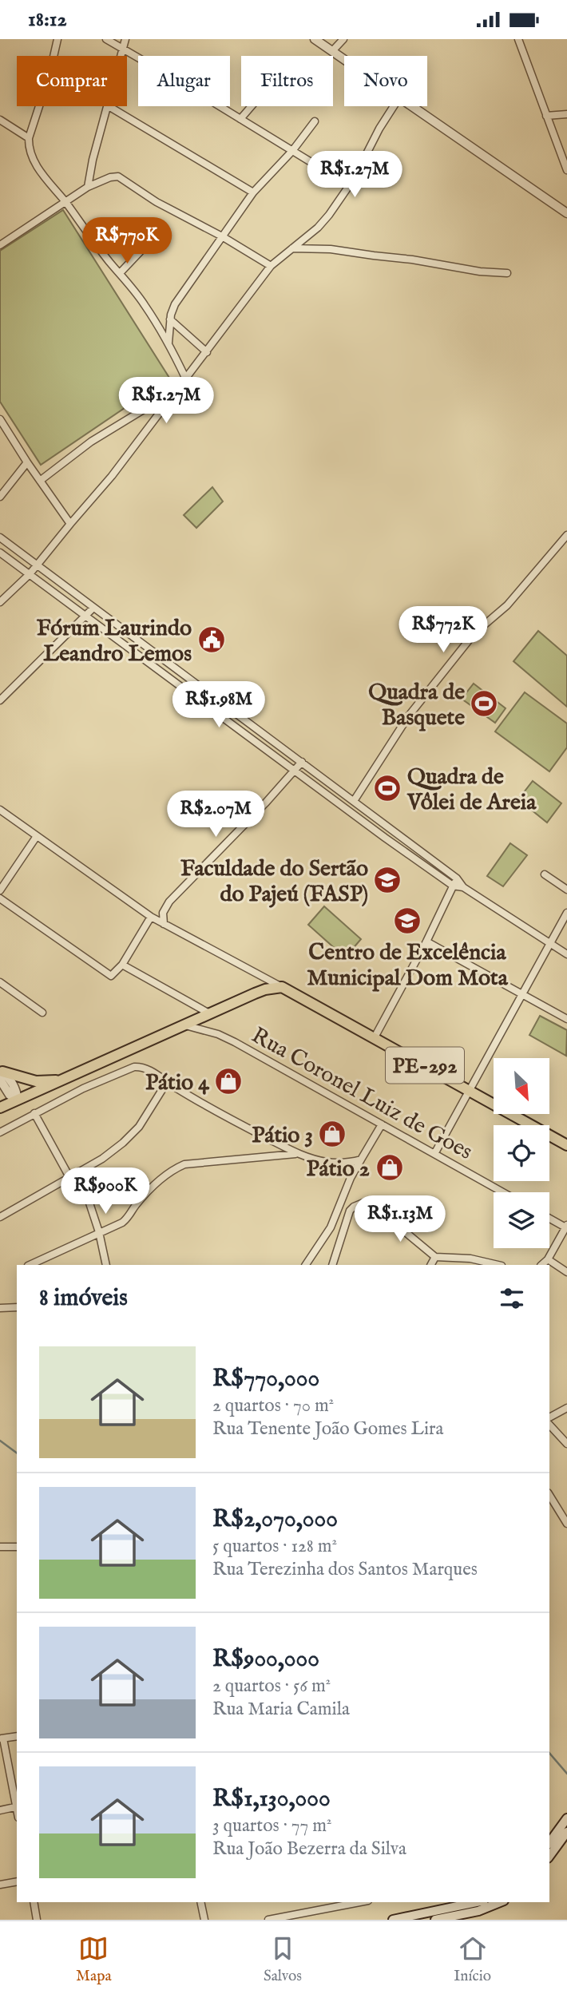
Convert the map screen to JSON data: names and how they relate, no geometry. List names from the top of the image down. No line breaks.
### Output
{"streets":{"main road":["PE-292"],"street":["Rua Coronel Luiz de Goes"]},"places":{"public building":["Fórum Laurindo Leandro Lemos"],"sports":["Quadra de Basquete","Quadra de Vôlei de Areia"],"school or university":["Faculdade do Sertão do Pajeú (FASP)","Centro de Excelência Municipal Dom Mota"],"shop":["Pátio 4","Pátio 3","Pátio 2"]},"north":"bottom right","page":{"status":"18:12","chip":["Comprar","Alugar","Filtros","Novo"],"price":["R$1.27M","R$770K","R$1.27M","R$772K","R$1.98M","R$2.07M","R$900K","R$1.13M"],"heading":"8 imóveis","list":[{"name":"R$770,000","note":"2 quartos · 70 m² · Rua Tenente João Gomes Lira"},{"name":"R$2,070,000","note":"5 quartos · 128 m² · Rua Terezinha dos Santos Marques"},{"name":"R$900,000","note":"2 quartos · 56 m² · Rua Maria Camila"},{"name":"R$1,130,000","note":"3 quartos · 77 m² · Rua João Bezerra da Silva"}],"tabs":["Mapa","Salvos","Início"]}}
